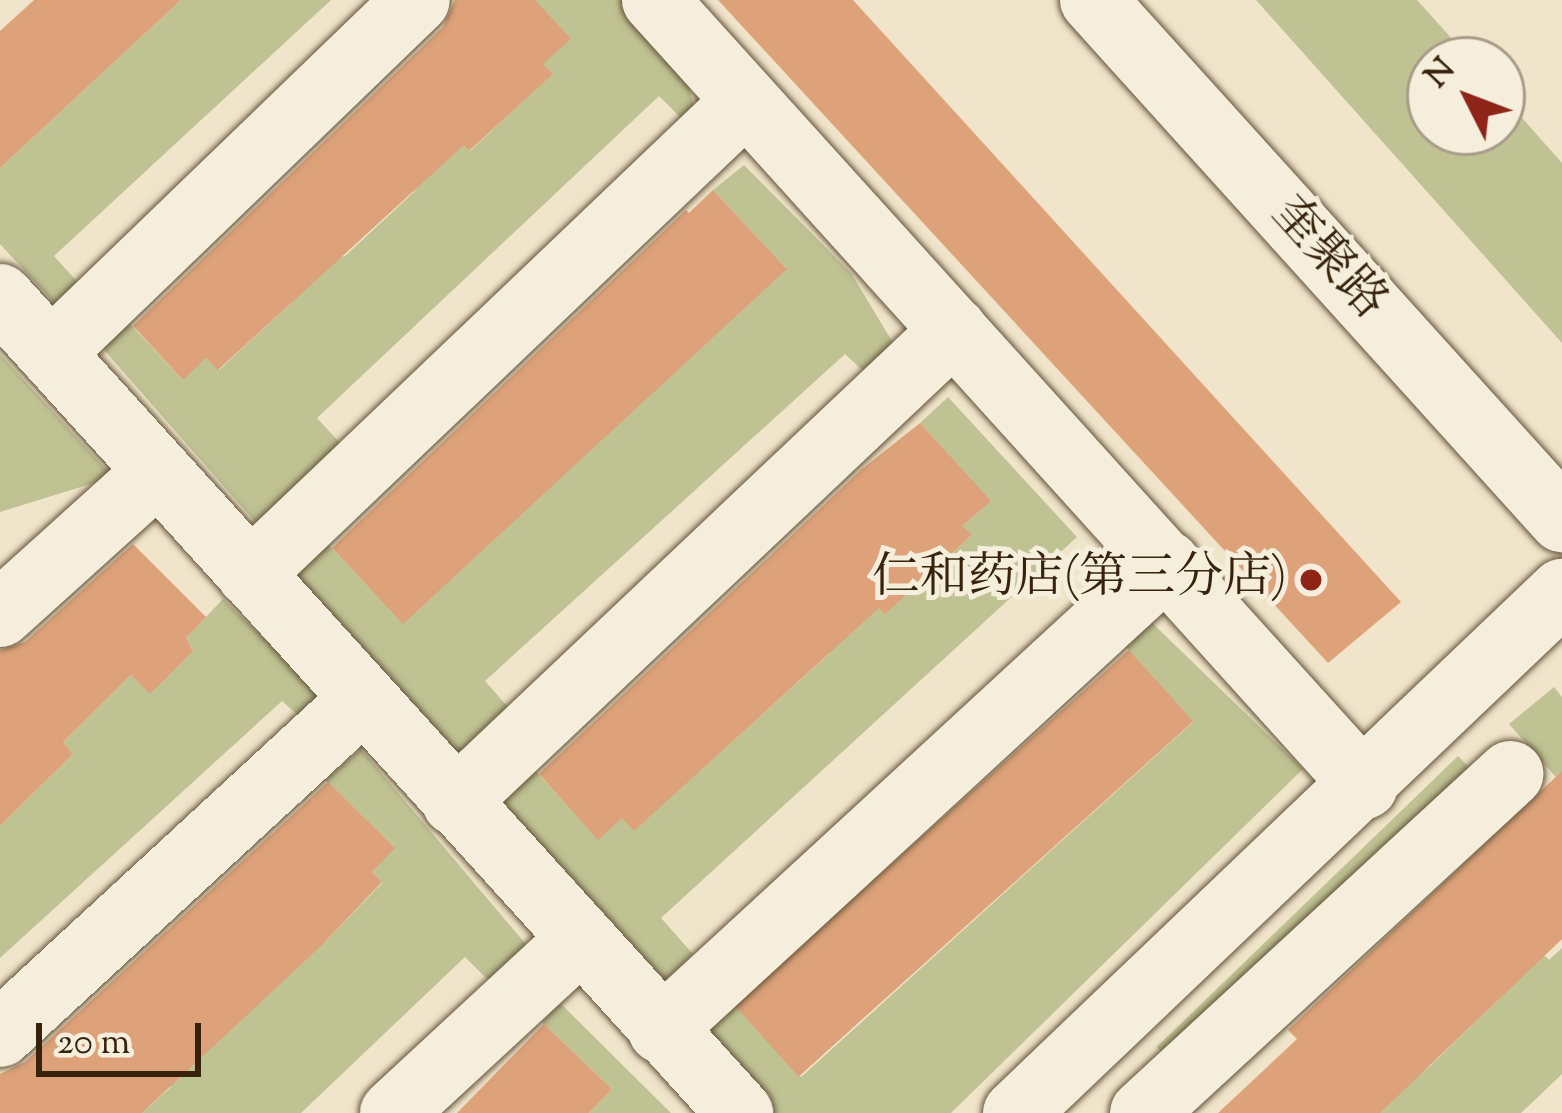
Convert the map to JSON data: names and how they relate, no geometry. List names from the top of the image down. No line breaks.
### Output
{"streets":{"street":["奎聚路"]},"places":["仁和药店(第三分店)"],"scale_bar":"20 m","north":"top left"}
